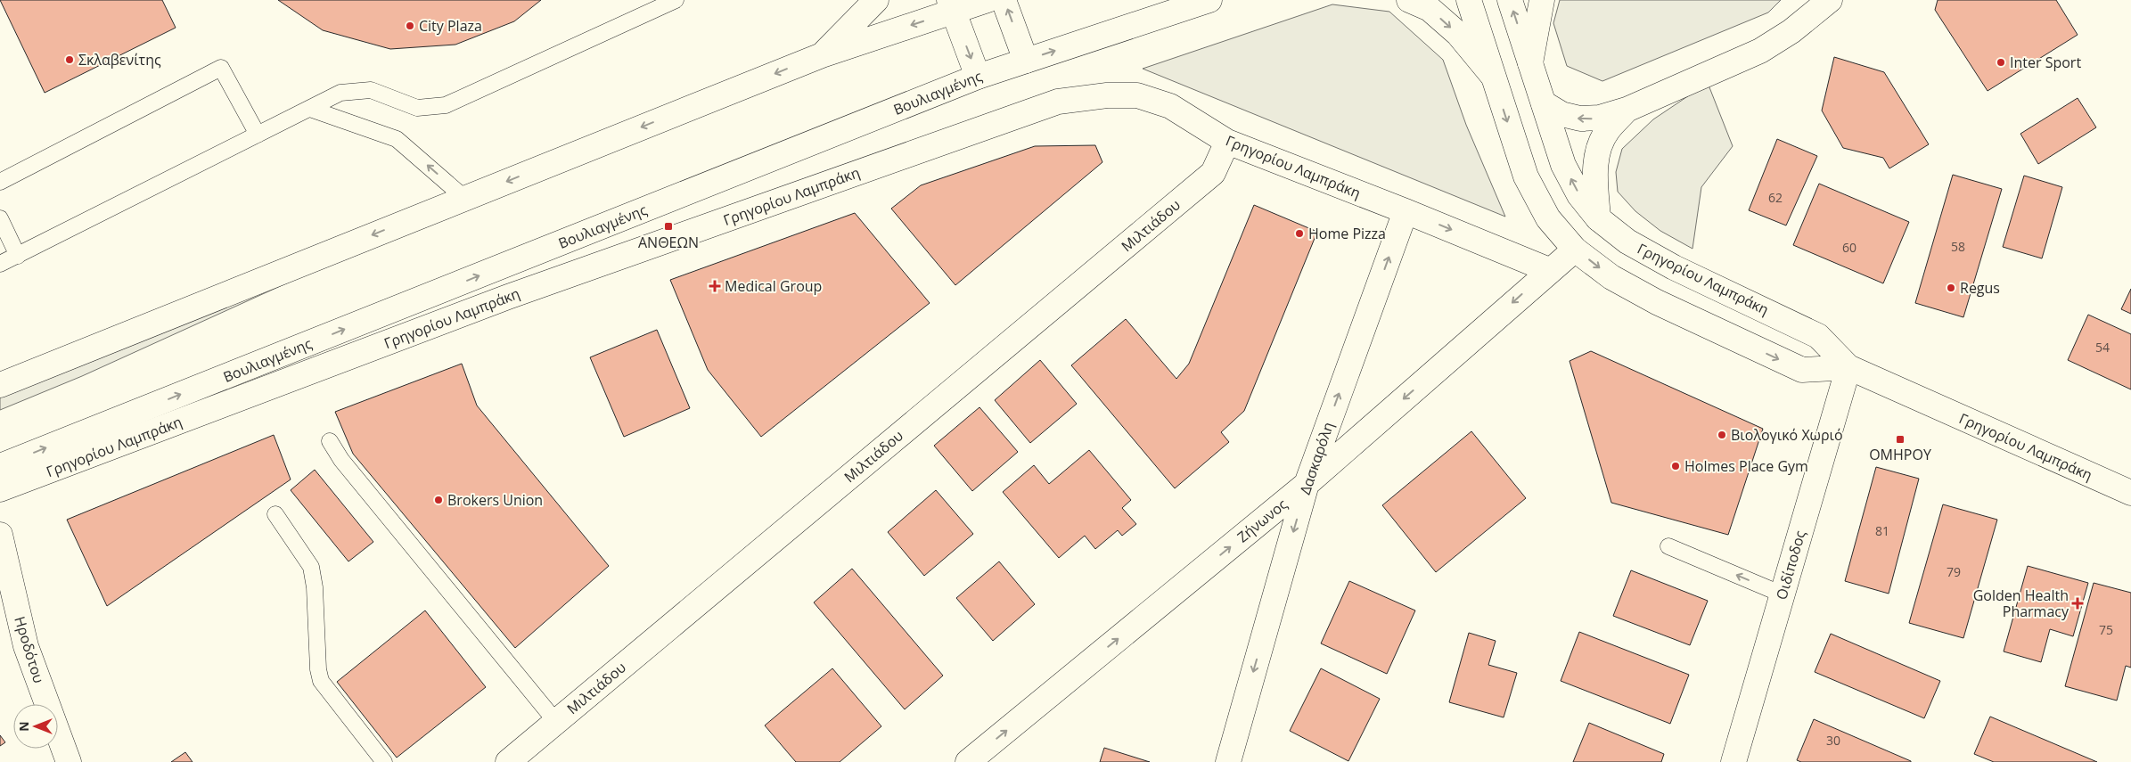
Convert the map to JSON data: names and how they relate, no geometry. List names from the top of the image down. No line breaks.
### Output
{"streets":{"street":["Βουλιαγμένης","Γρηγορίου Λαμπράκη","Μιλτιάδου","Δασκαρόλη","Ζήνωνος","Οιδίποδος","Ηροδότου"]},"crossings":[["Γρηγορίου Λαμπράκη","Μιλτιάδου"],["Γρηγορίου Λαμπράκη","Δασκαρόλη"],["Γρηγορίου Λαμπράκη","Ζήνωνος"],["Γρηγορίου Λαμπράκη","Οιδίποδος"],["Δασκαρόλη","Ζήνωνος"]],"places":{"other":["City Plaza","Σκλαβενίτης","Inter Sport","Home Pizza","Regus","Βιολογικό Χωριό","Holmes Place Gym","Brokers Union"],"transit":["ΑΝΘΕΩΝ","ΟΜΗΡΟΥ"],"health":["Medical Group","Golden Health Pharmacy"]},"house_numbers":["62","58","60","54","81","79","75","30"],"north":"left"}
